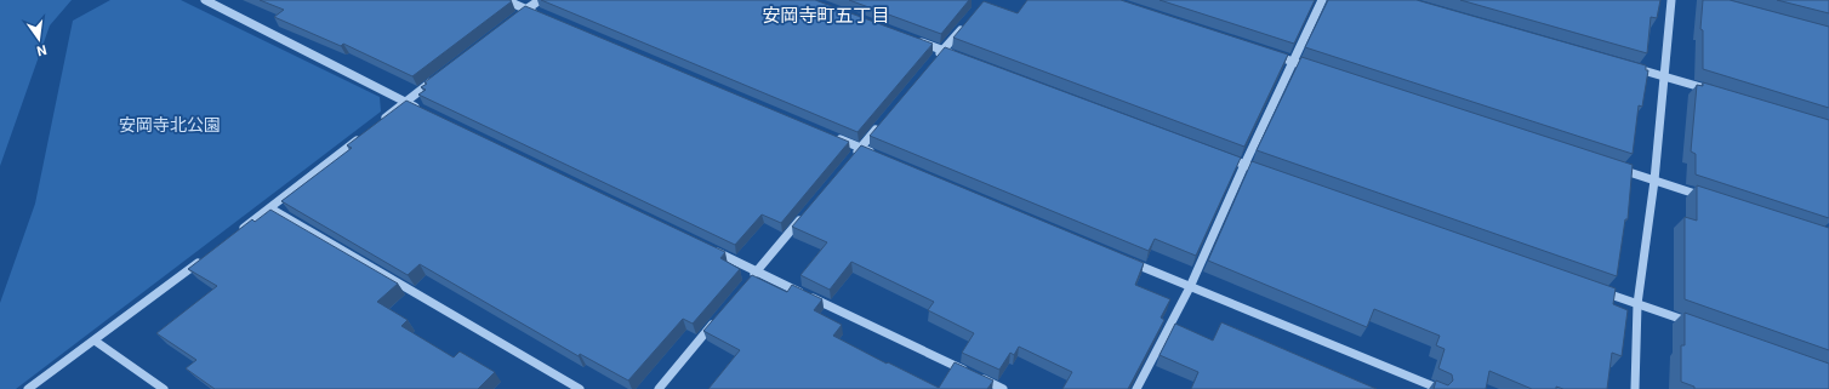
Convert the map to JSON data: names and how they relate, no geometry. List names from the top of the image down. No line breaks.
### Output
{"districts":["安岡寺町五丁目"],"parks":["安岡寺北公園"],"north":"bottom"}
